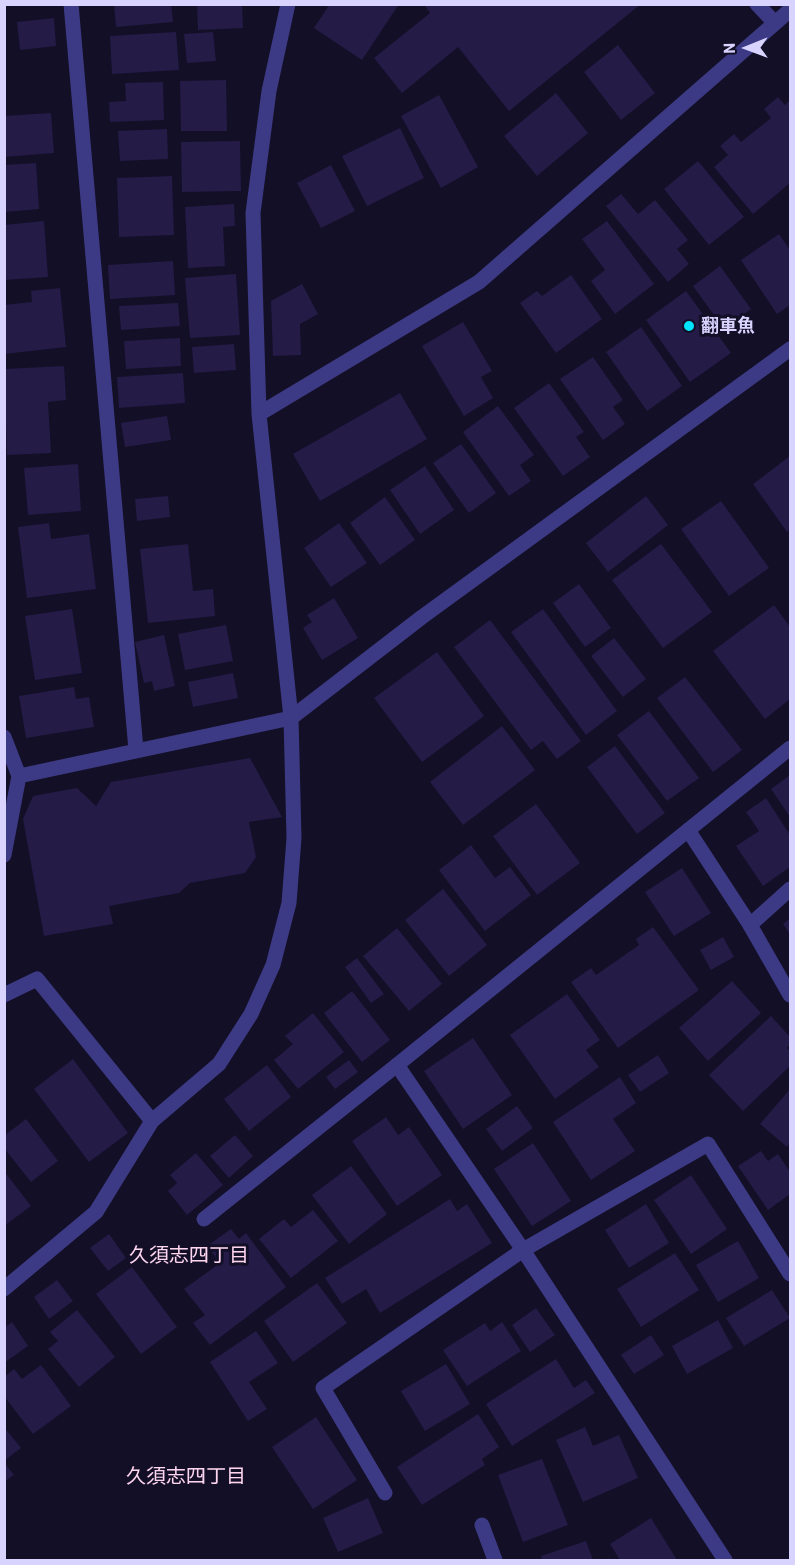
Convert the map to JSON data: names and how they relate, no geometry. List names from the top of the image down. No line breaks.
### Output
{"districts":["久須志四丁目","久須志四丁目"],"places":["翻車魚"],"north":"left"}
